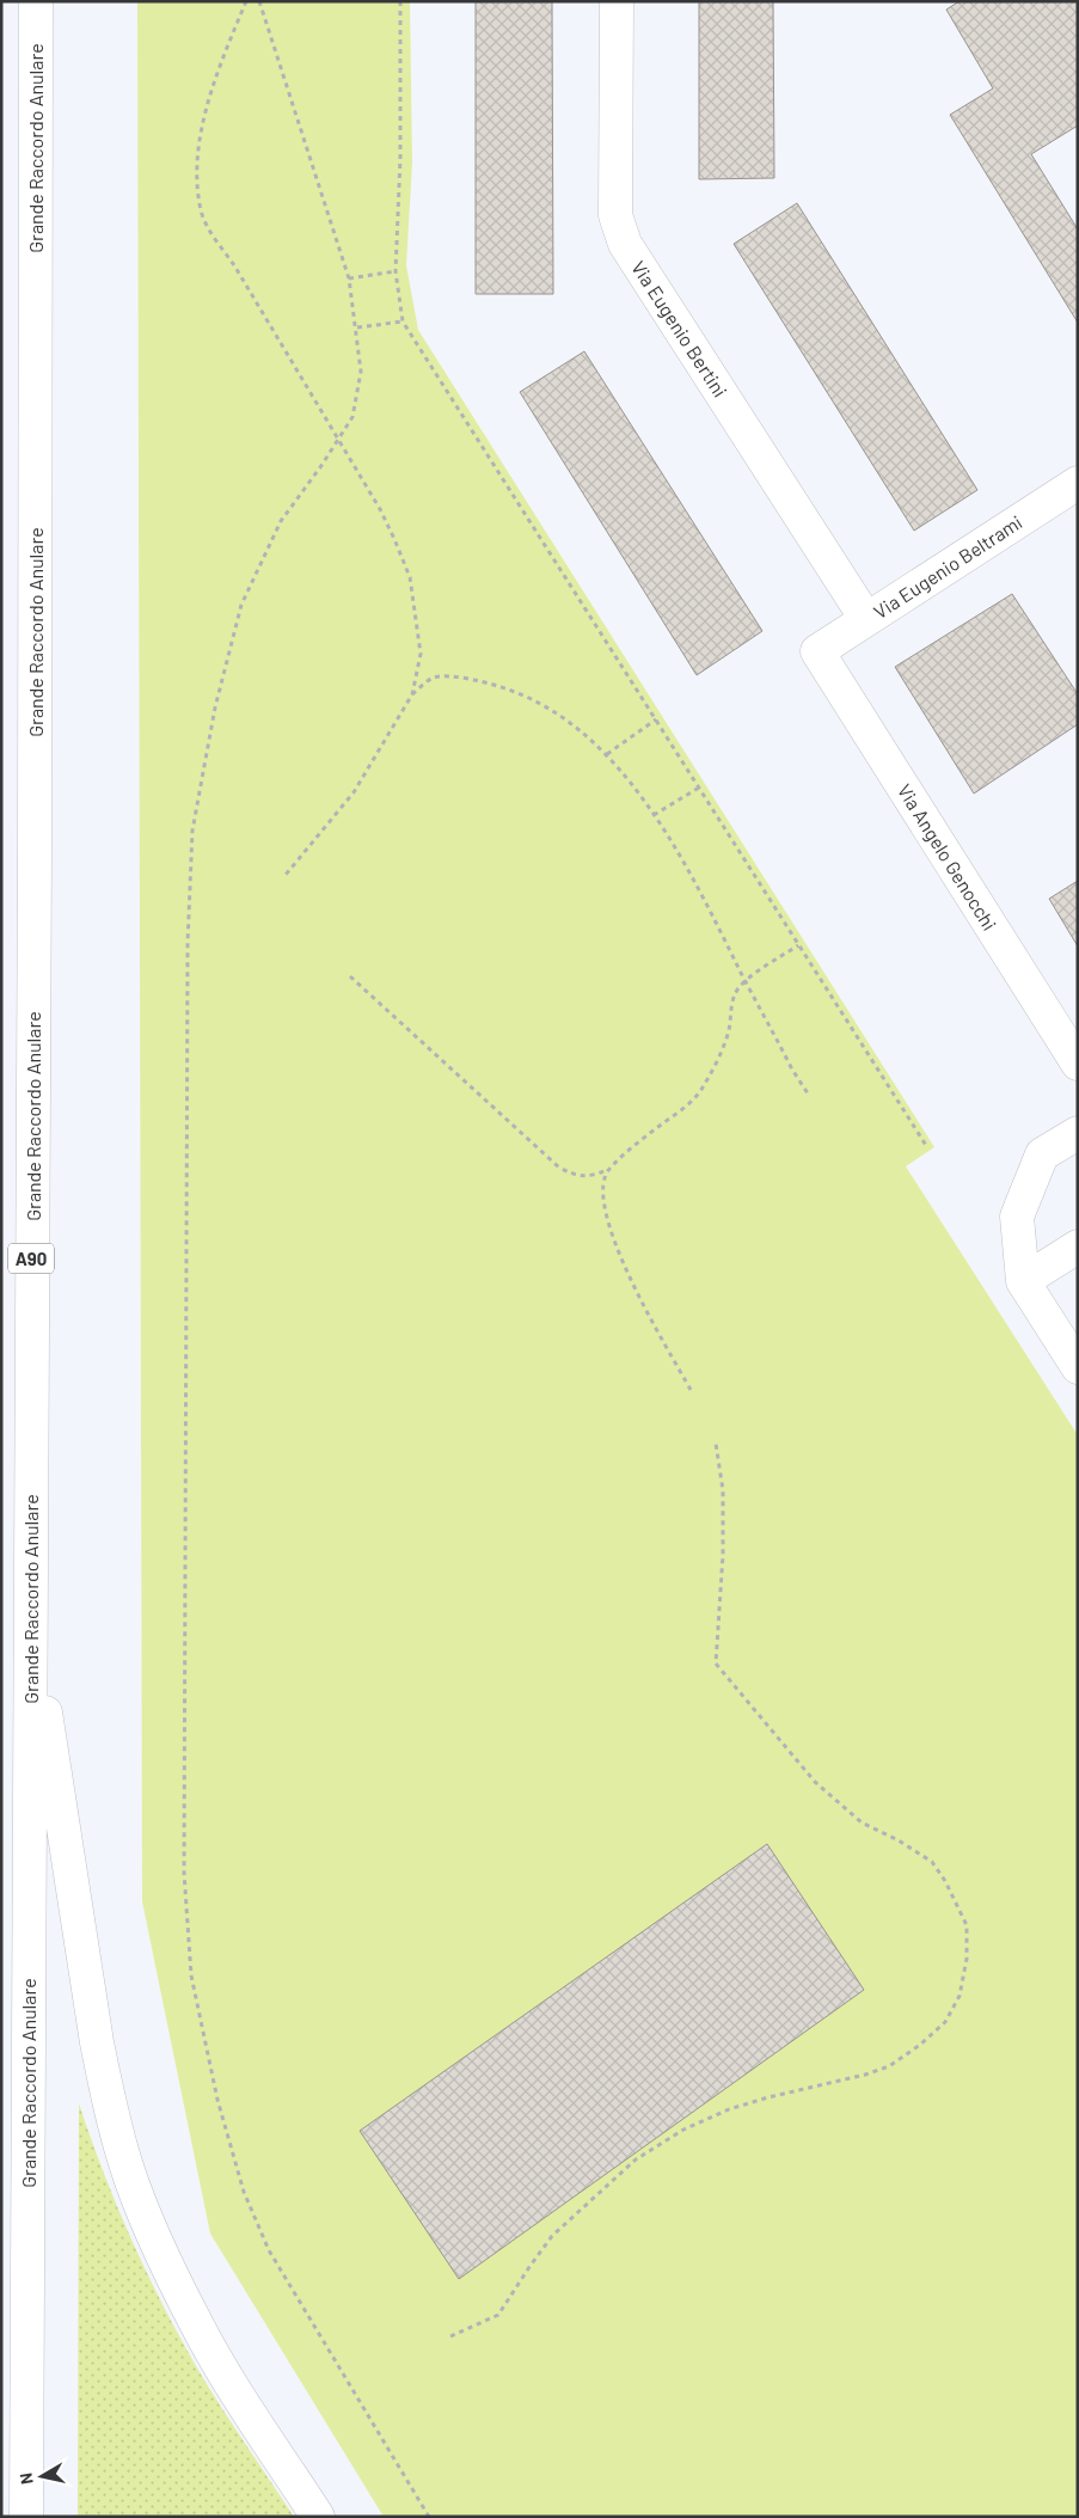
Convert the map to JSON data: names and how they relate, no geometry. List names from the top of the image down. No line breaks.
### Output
{"streets":{"main road":["Grande Raccordo Anulare","Via Eugenio Bertini","Via Eugenio Beltrami","Via Angelo Genocchi","A90"]},"crossings":[["Via Eugenio Bertini","Via Eugenio Beltrami"],["Via Eugenio Beltrami","Via Angelo Genocchi"]],"north":"left"}
